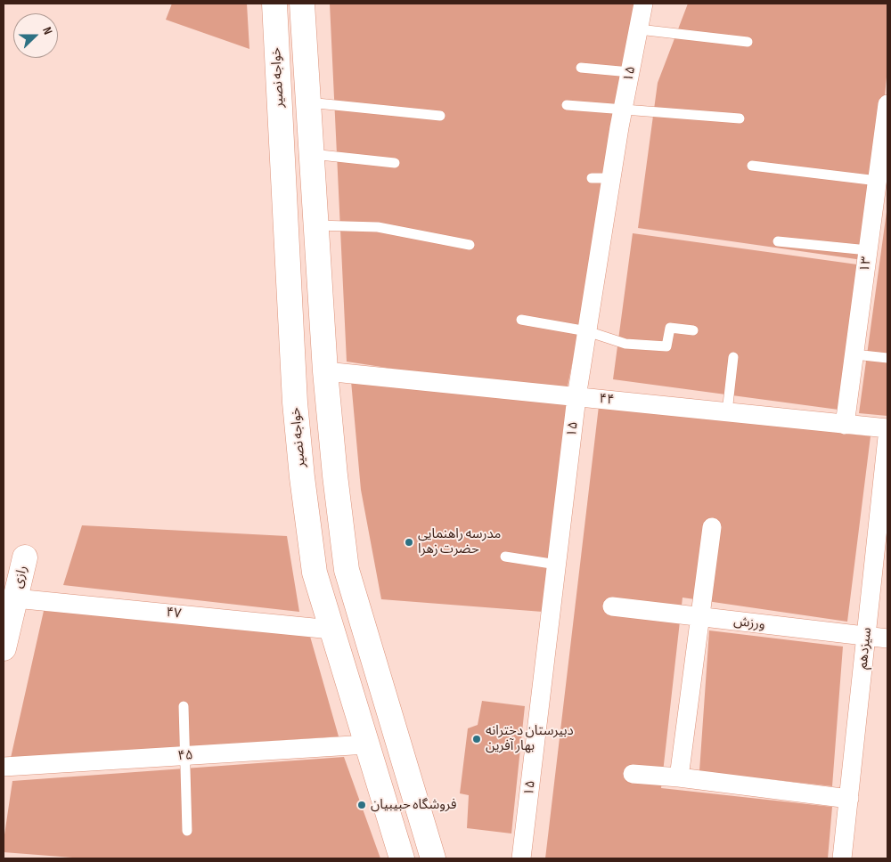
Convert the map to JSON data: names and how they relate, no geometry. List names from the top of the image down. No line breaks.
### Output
{"streets":{"main road":["خواجه نصیر","رازی"],"street":["۱۵","۱۳","۴۴","۴۷","ورزش","سیزدهم","۴۵"]},"crossings":[["۱۵","۴۴"],["خواجه نصیر","۴۷"],["خواجه نصیر","۴۵"],["۱۳","۴۴"],["رازی","۴۷"],["ورزش","سیزدهم"]],"places":["مدرسه راهنمایی حضرت زهرا","دبیرستان دخترانه بهار آفرین","فروشگاه حبیبیان"],"north":"right"}
